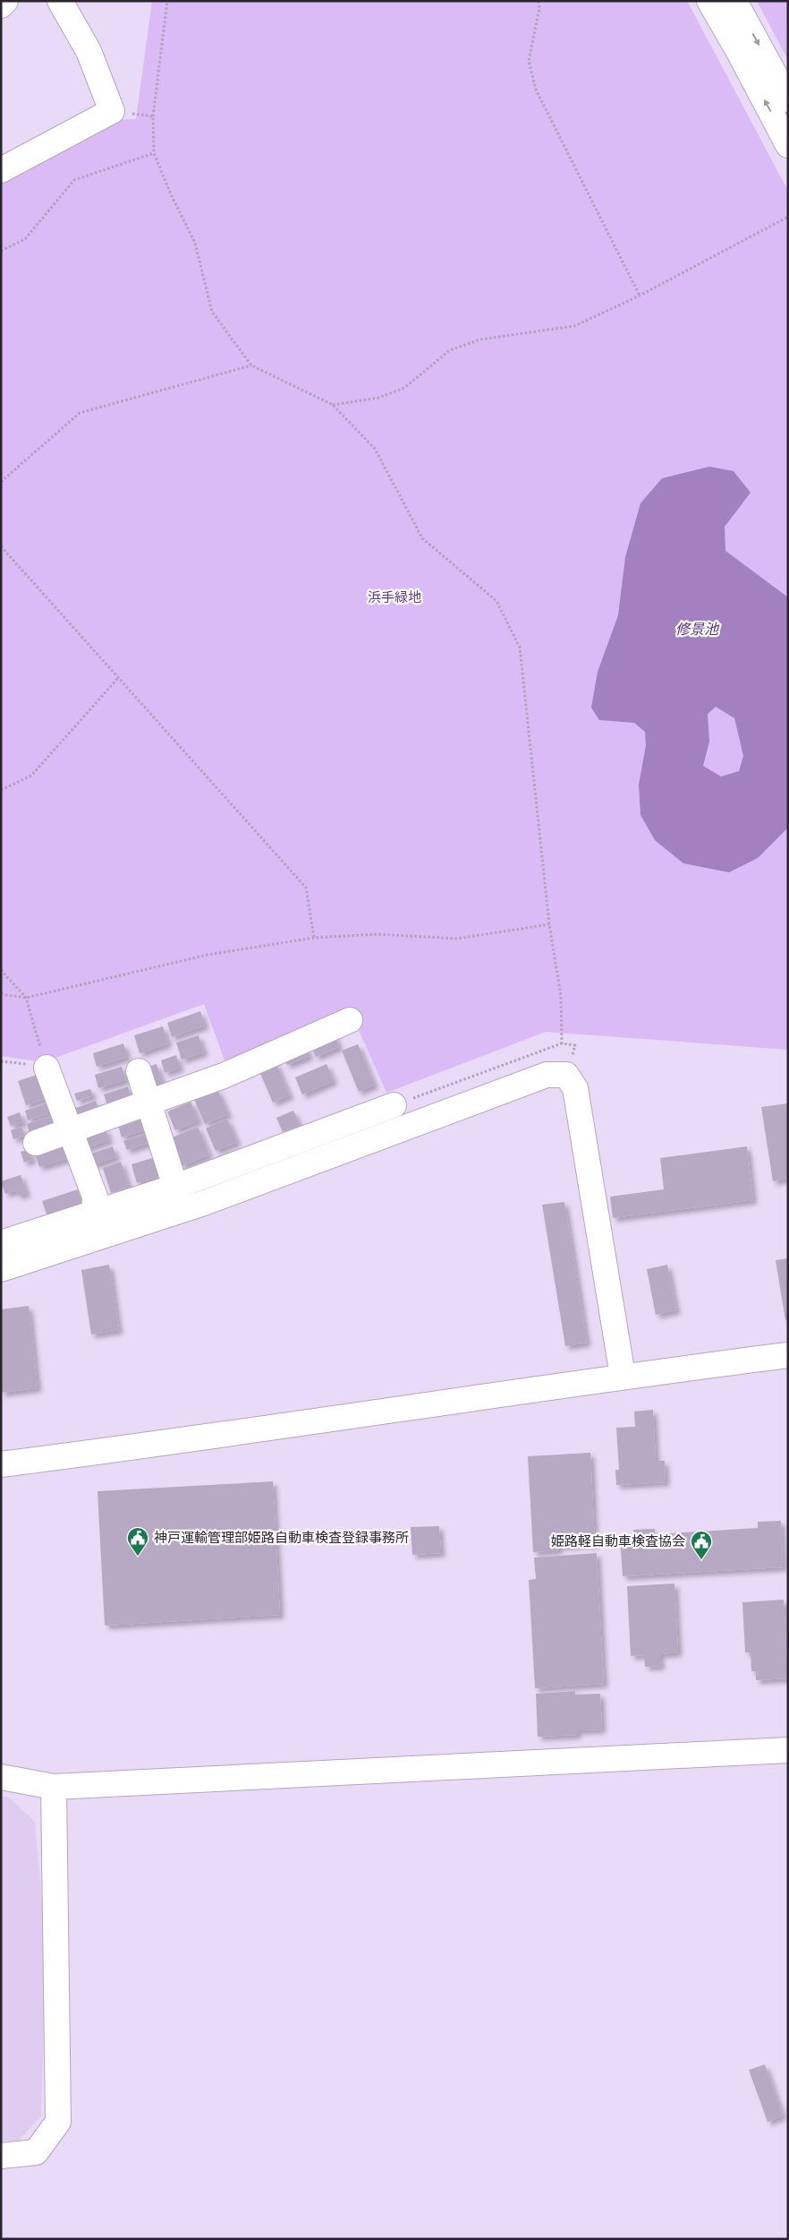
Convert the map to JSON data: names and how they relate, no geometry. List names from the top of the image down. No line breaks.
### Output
{"water":["修景池"],"parks":["浜手緑地"],"places":{"public building":["神戸運輸管理部姫路自動車検査登録事務所","姫路軽自動車検査協会"]}}
